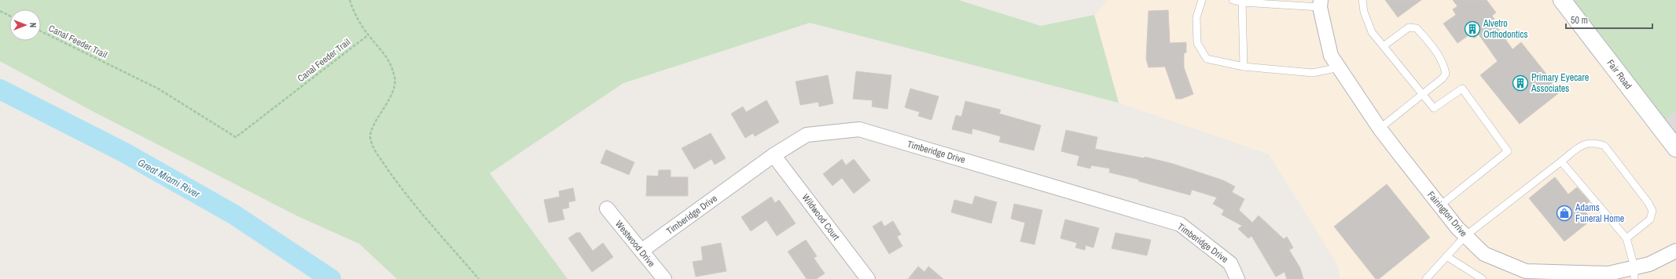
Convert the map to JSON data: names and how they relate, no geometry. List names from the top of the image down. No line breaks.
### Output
{"streets":{"main road":["Fair Road"],"street":["Timberidge Drive","Fairington Drive","Wildwood Court","Westwood Drive"],"path":["Canal Feeder Trail"]},"crossings":[["Timberidge Drive","Wildwood Court"],["Timberidge Drive","Westwood Drive"]],"water":["Great Miami River"],"places":{"building":["Alvetro Orthodontics","Primary Eyecare Associates"],"shop":["Adams Funeral Home"]},"scale_bar":"50 m","north":"right"}
